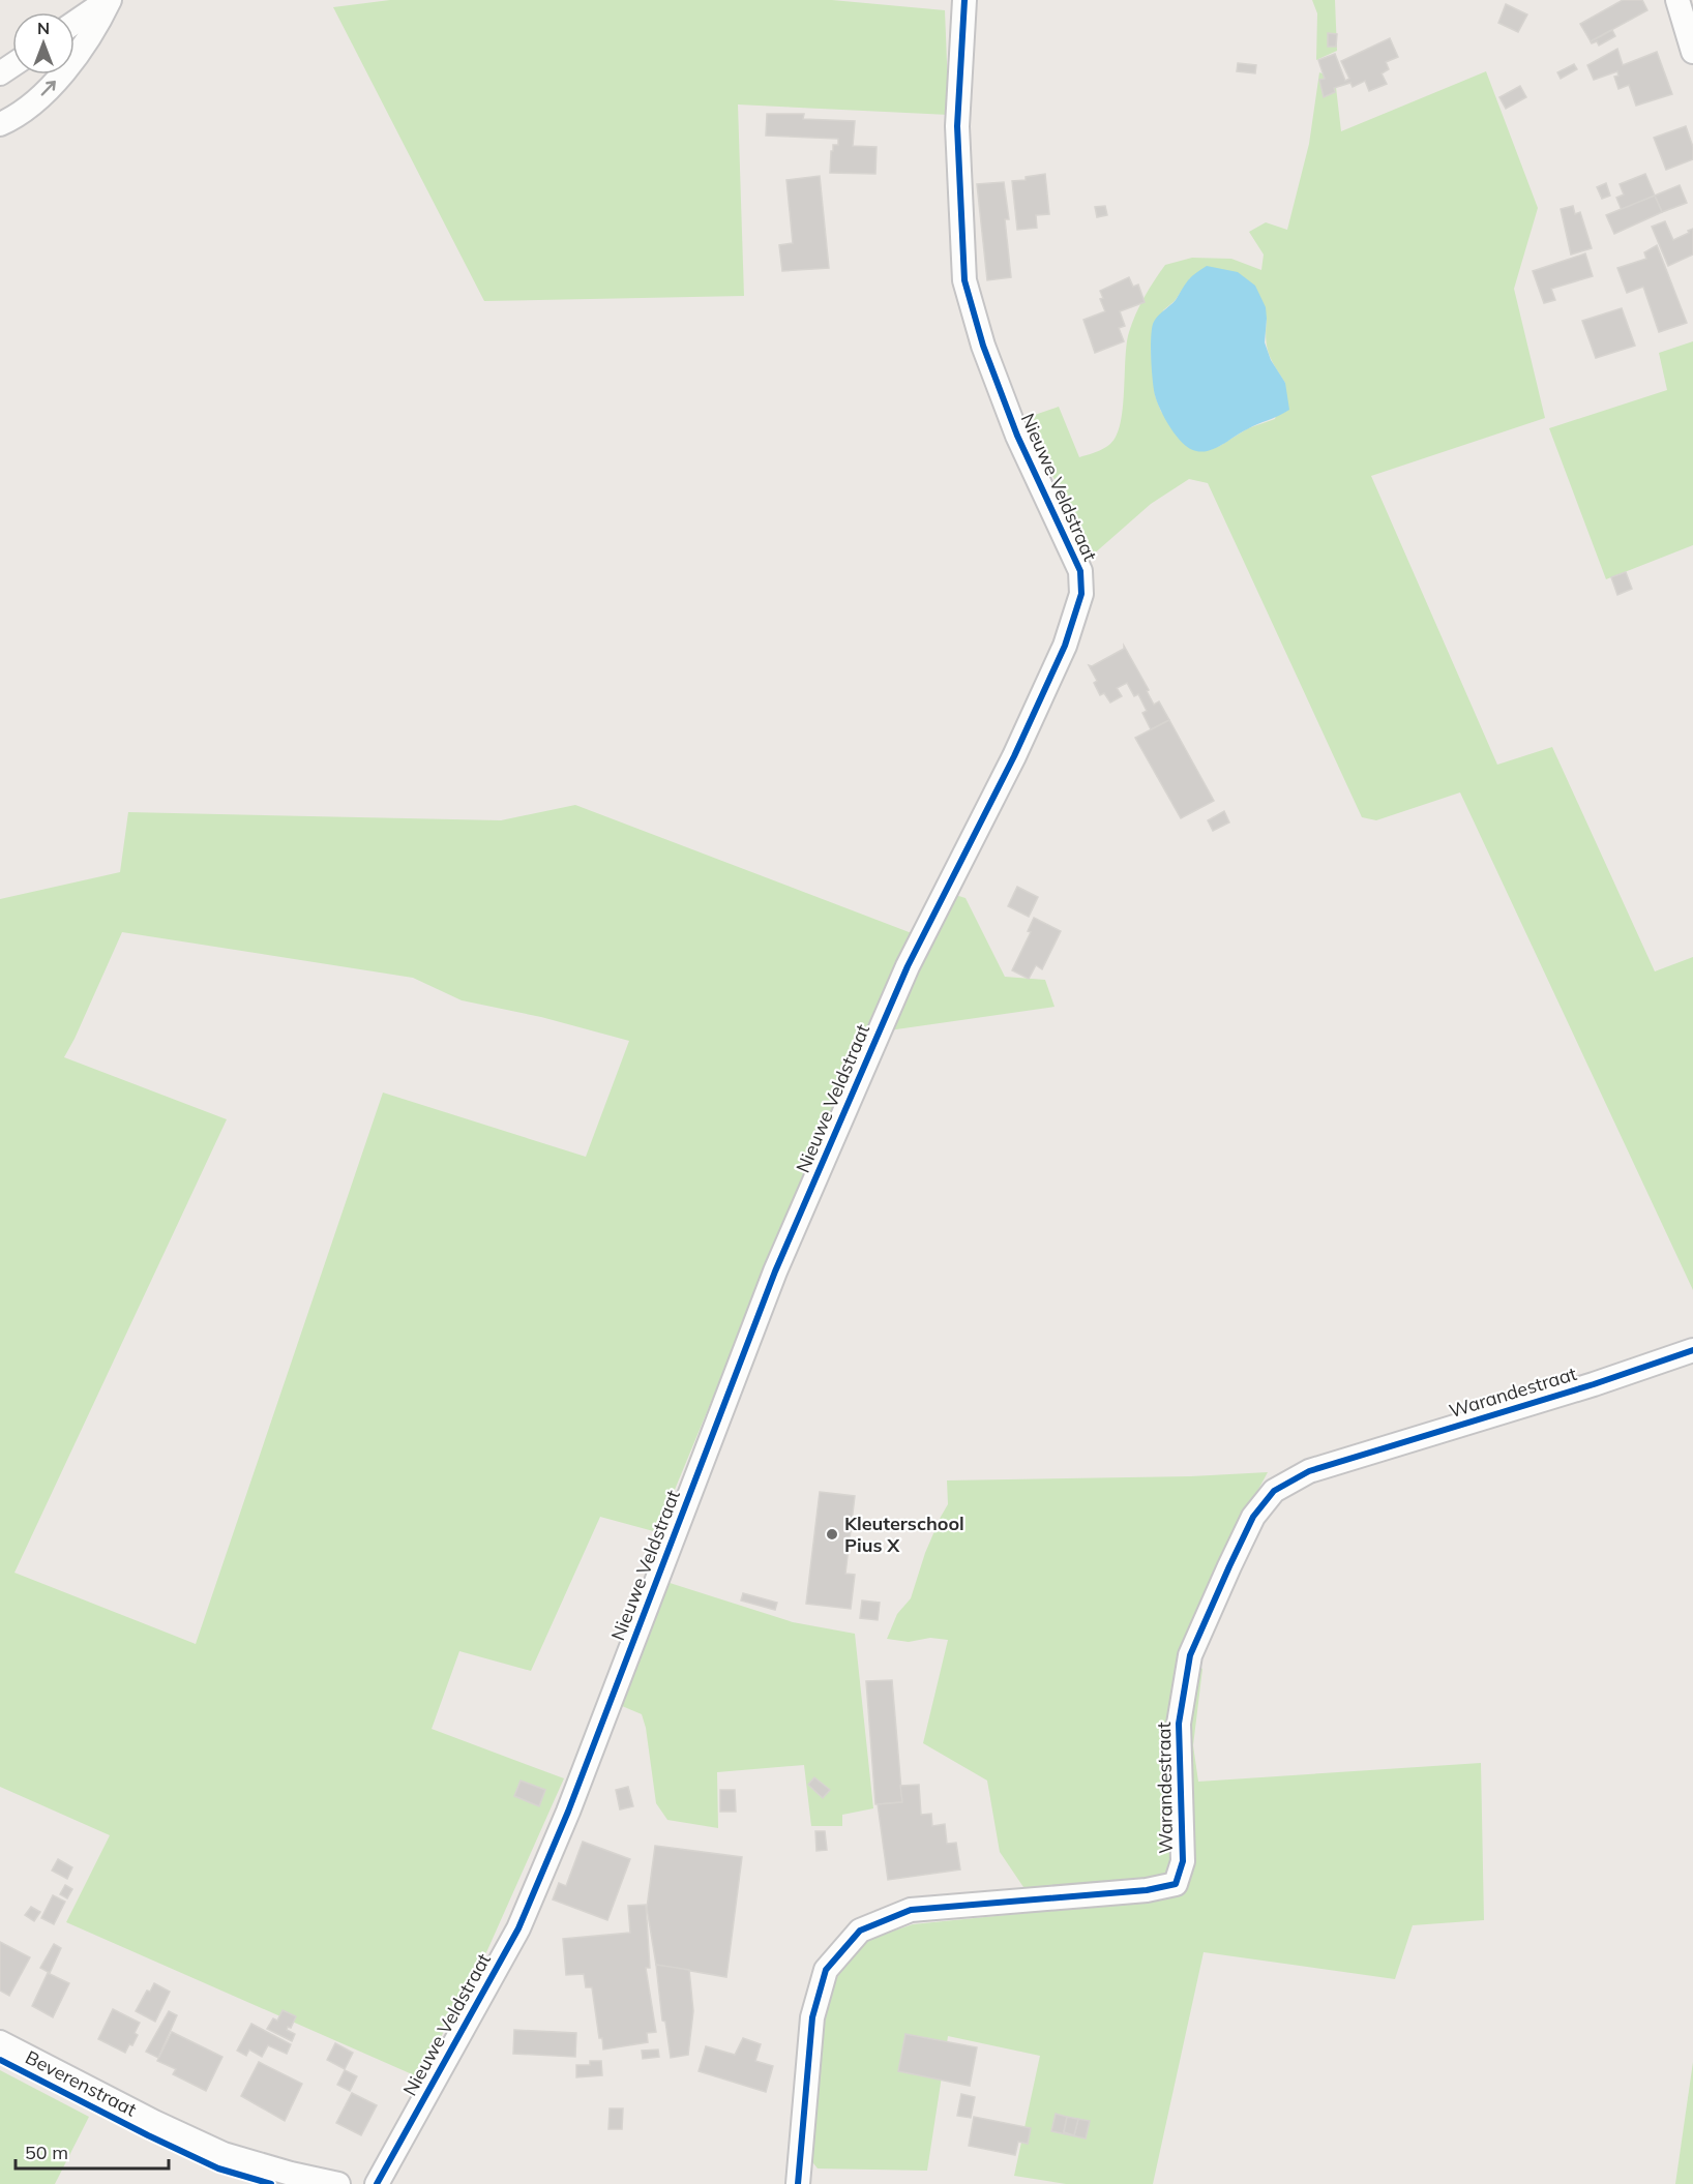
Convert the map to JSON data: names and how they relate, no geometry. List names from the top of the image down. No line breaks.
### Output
{"streets":{"street":["Nieuwe Veldstraat","Warandestraat","Beverenstraat"]},"places":["Kleuterschool Pius X"],"scale_bar":"50 m","north":"top"}
